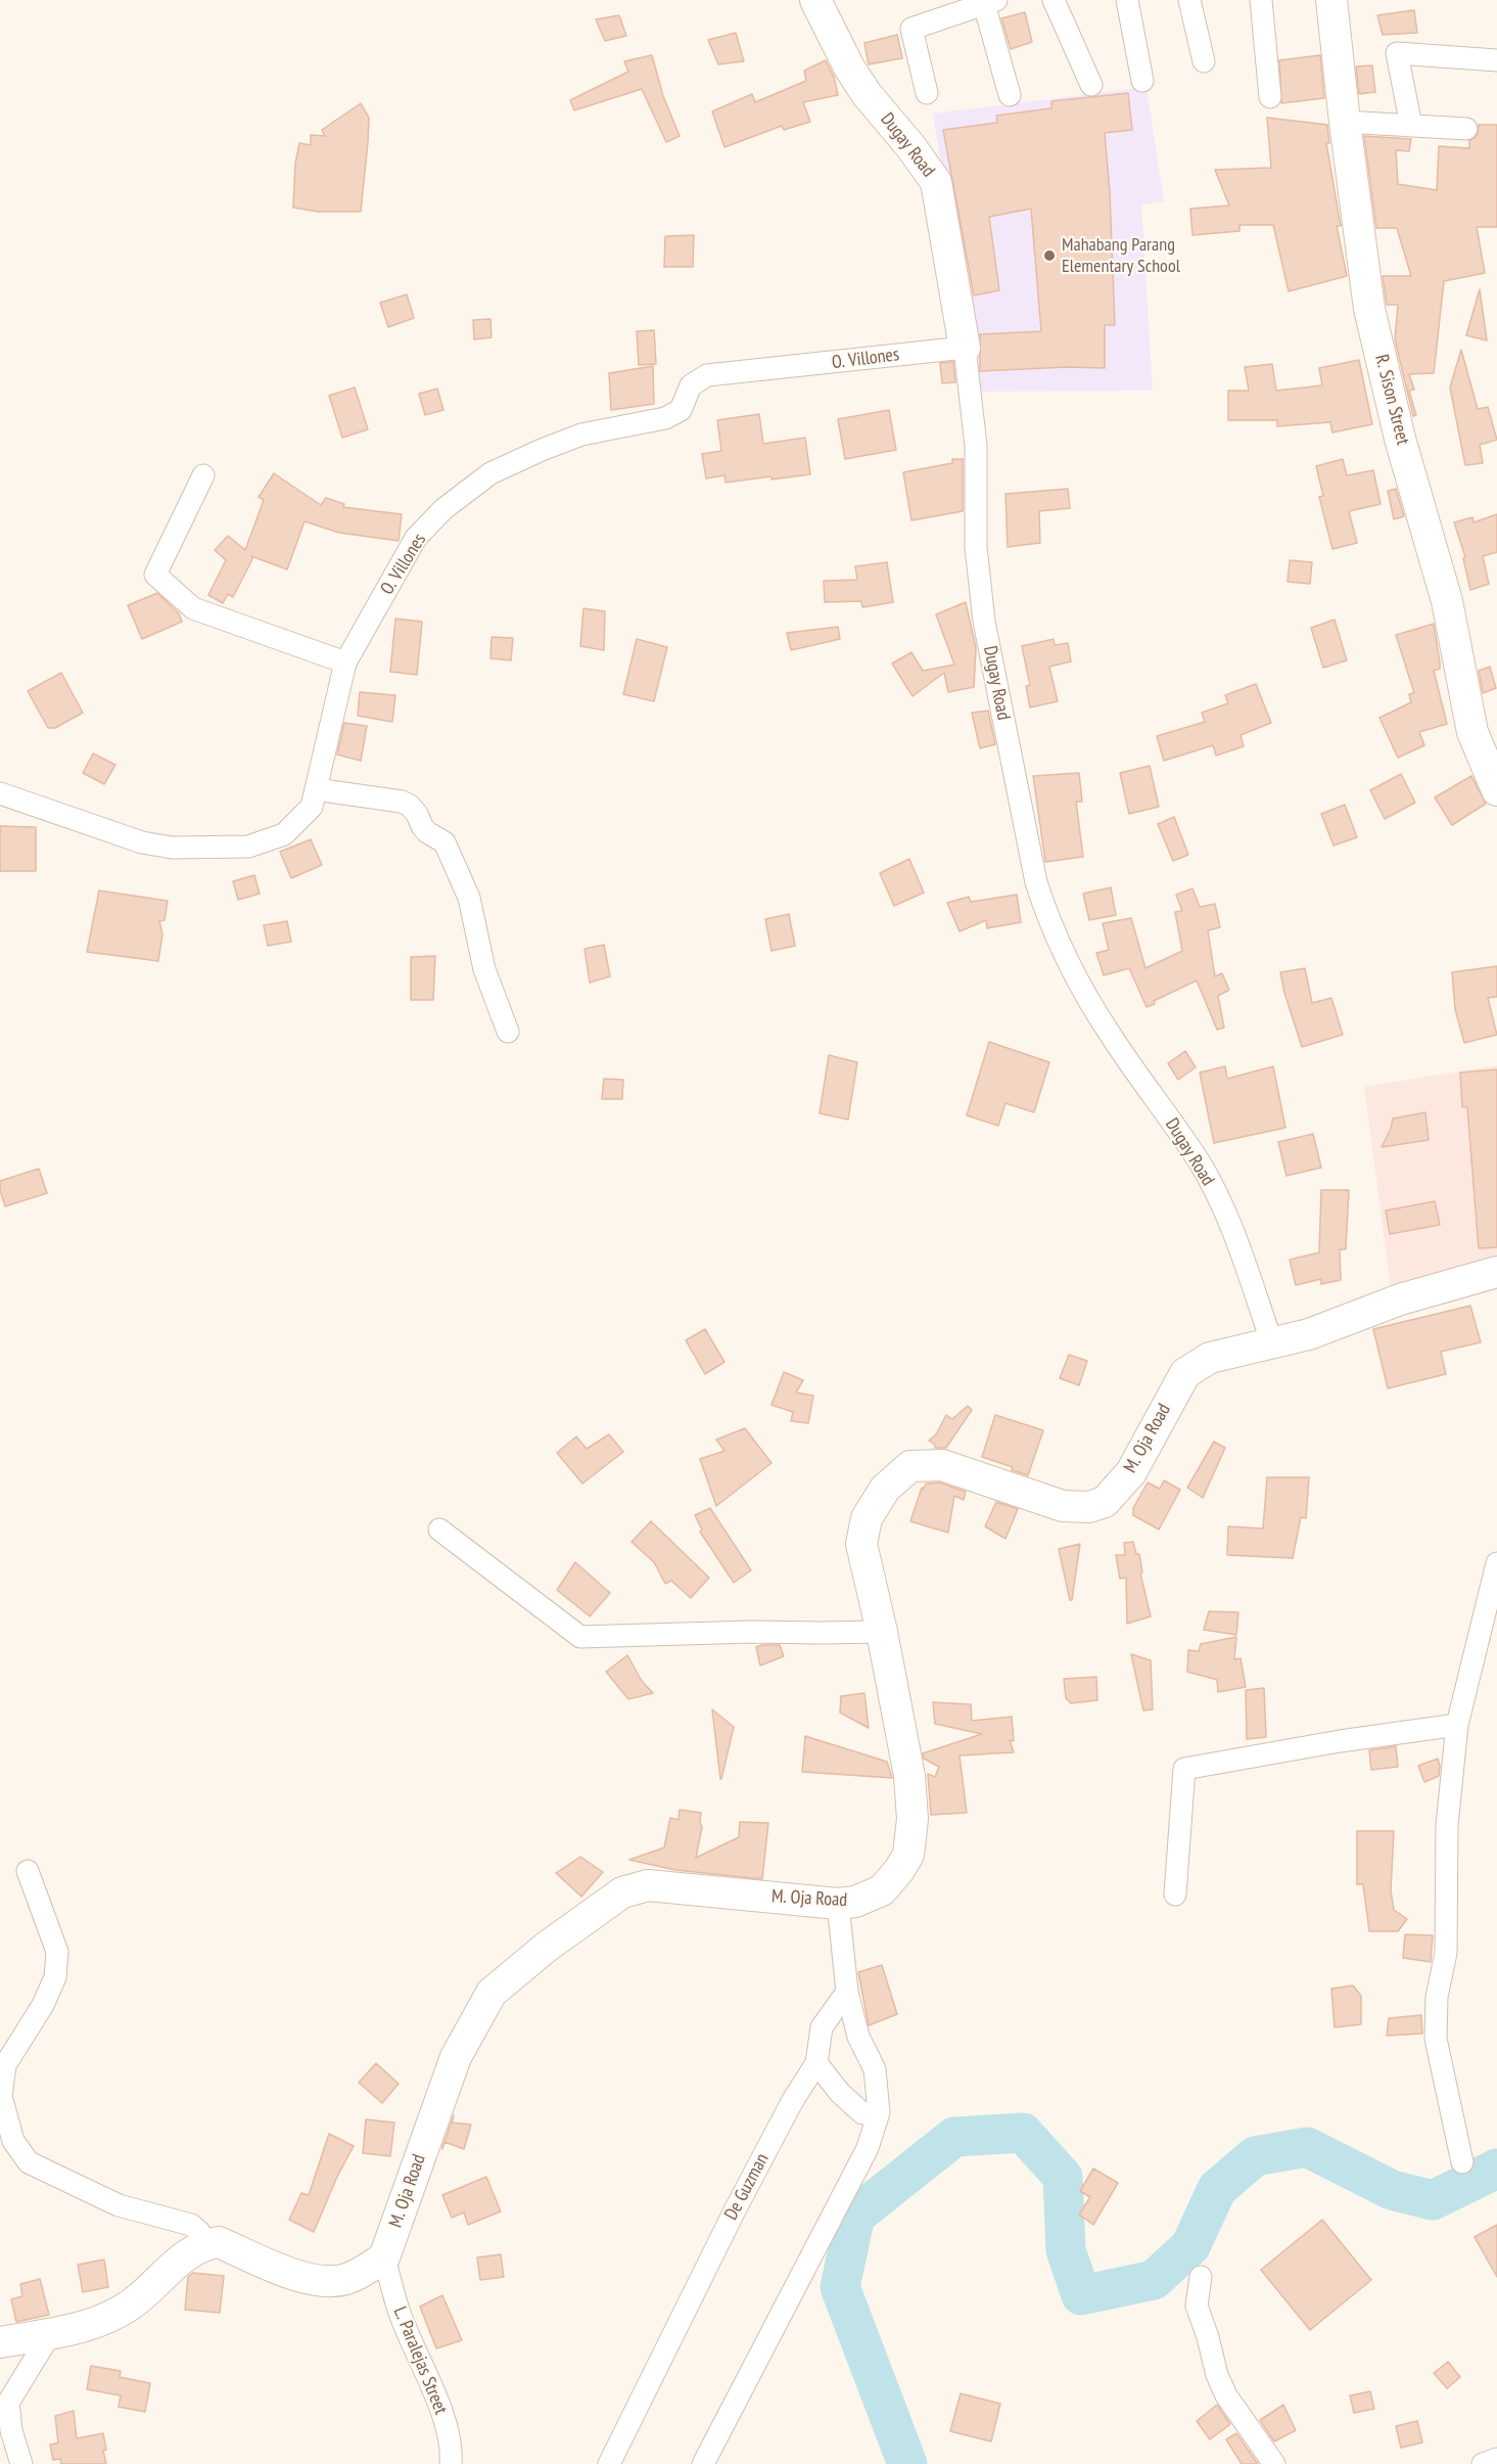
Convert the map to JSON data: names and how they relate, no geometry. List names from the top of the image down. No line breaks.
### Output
{"streets":{"street":["Dugay Road","O. Villones","R. Sison Street","M. Oja Road","De Guzman","L. Paralejas Street"]},"crossings":[["Dugay Road","O. Villones"],["Dugay Road","M. Oja Road"],["M. Oja Road","L. Paralejas Street"]],"places":["Mahabang Parang Elementary School"]}
